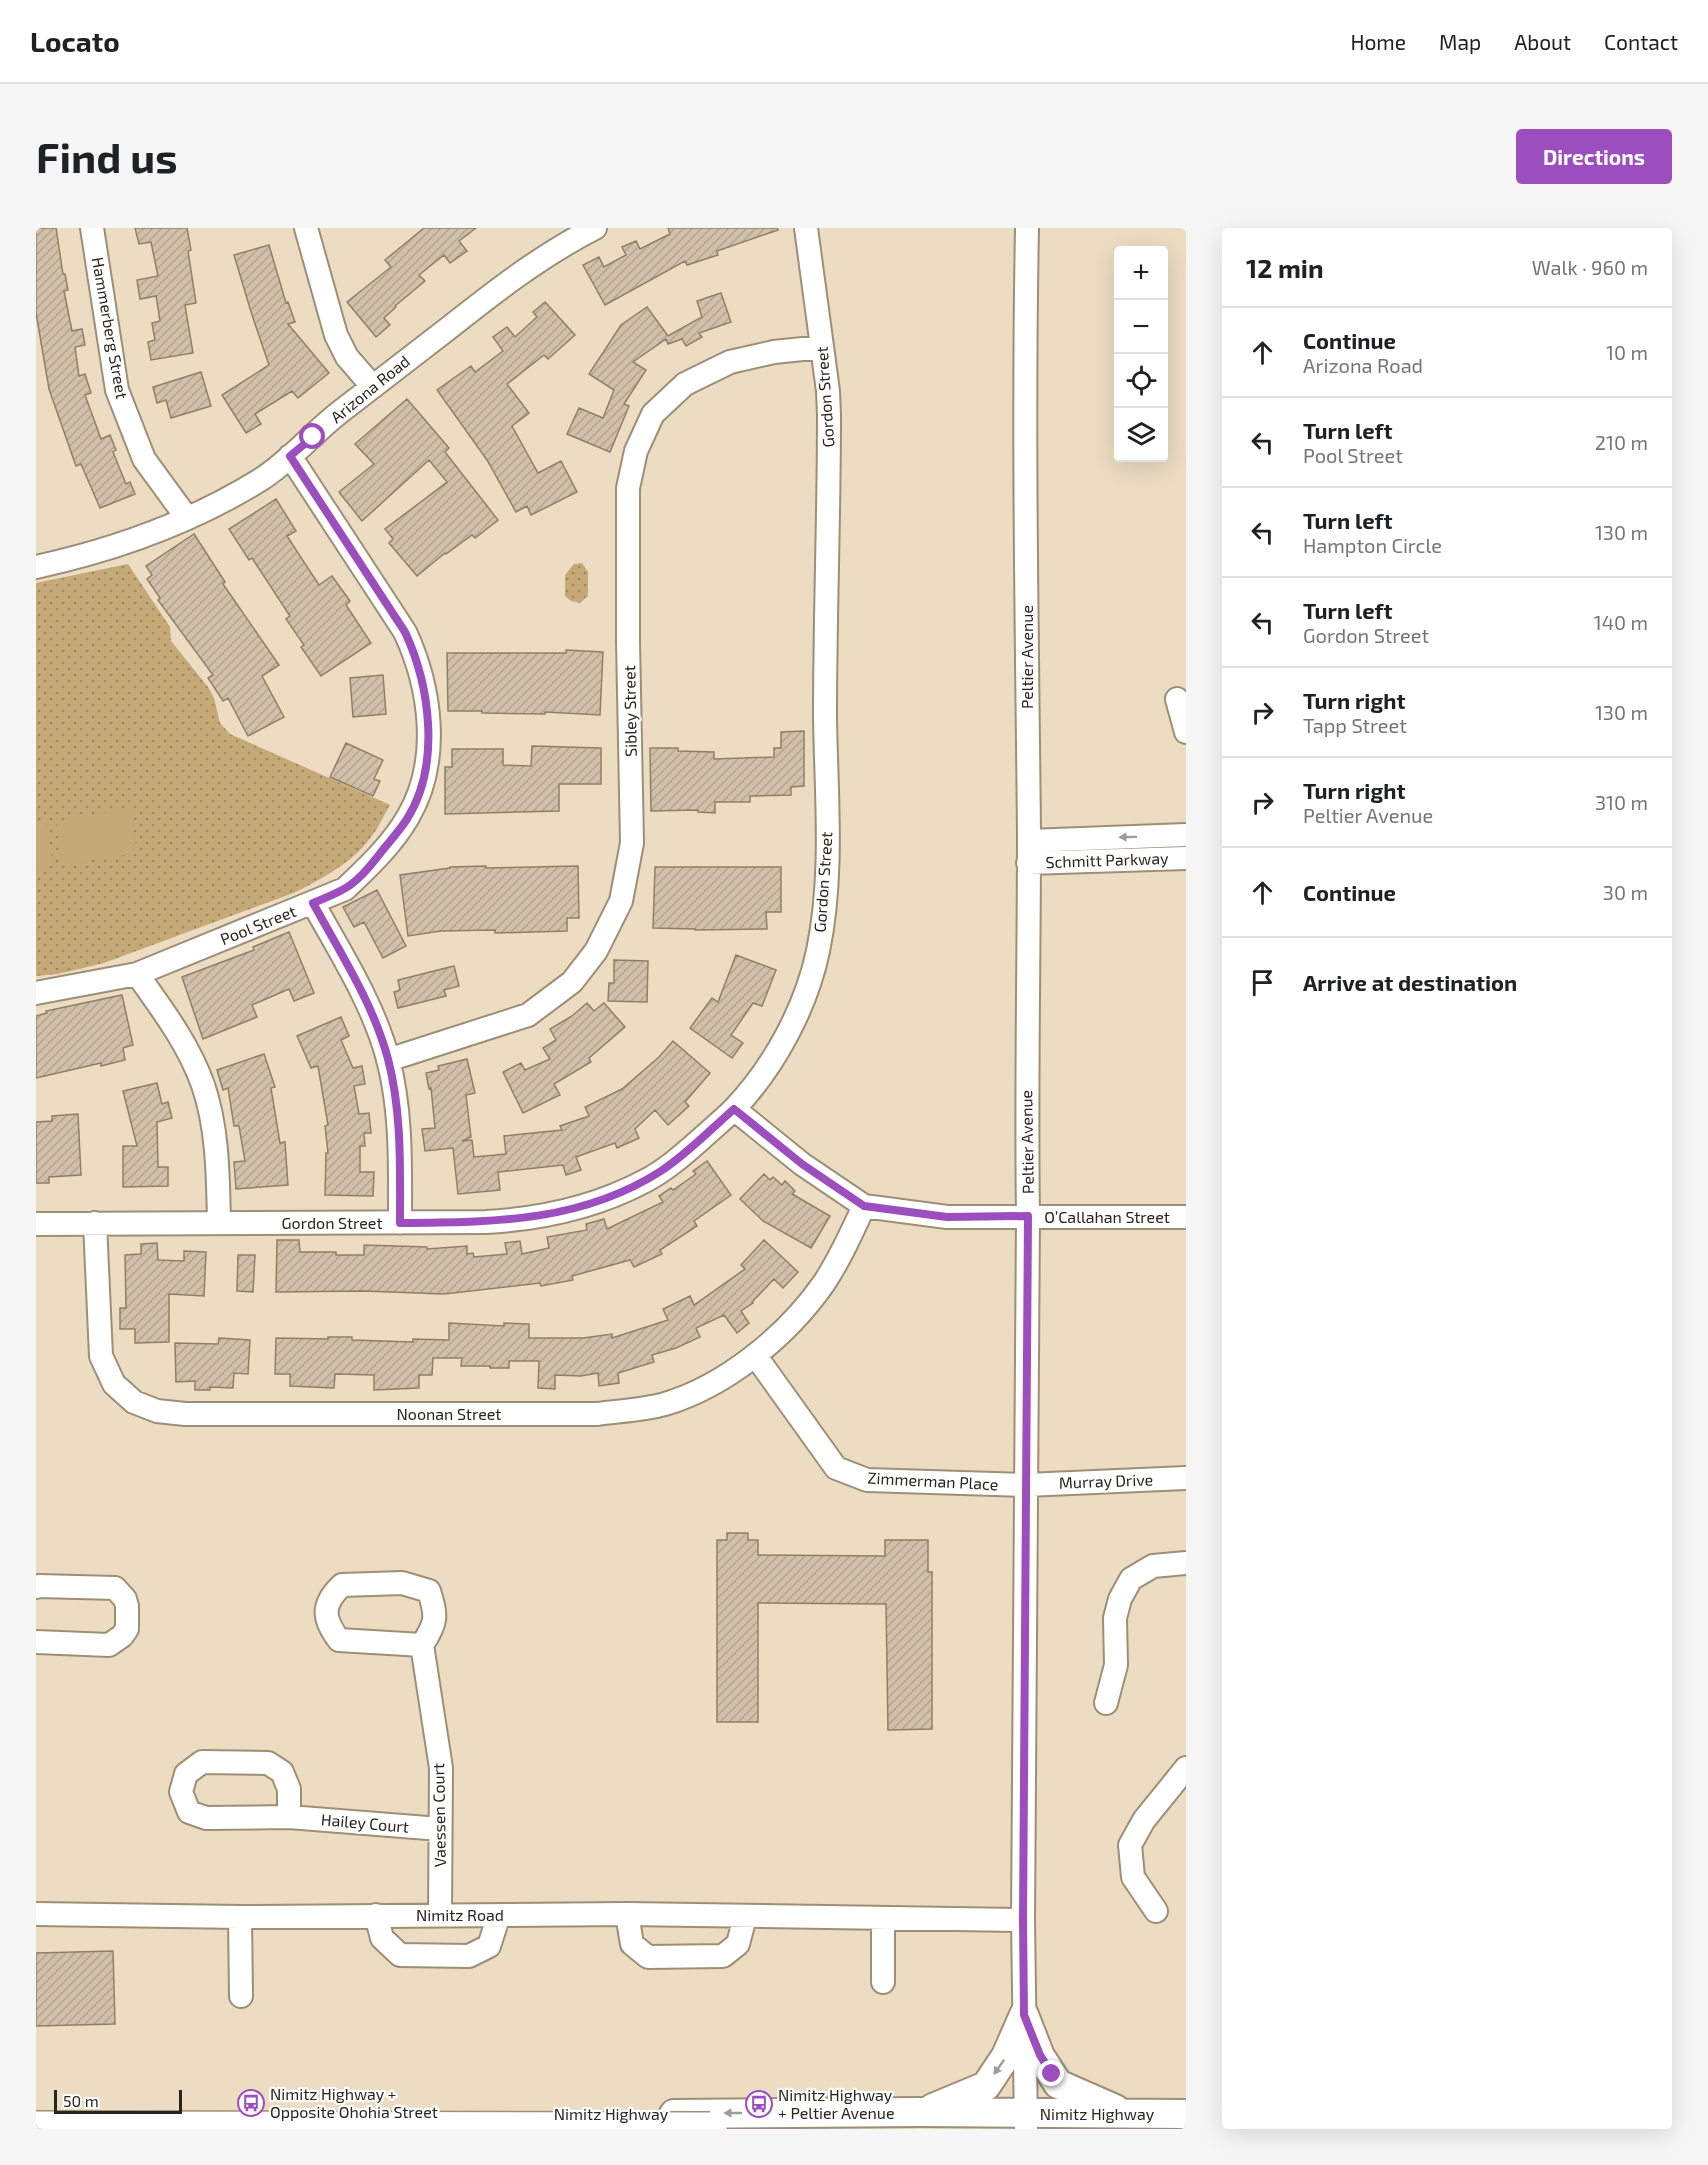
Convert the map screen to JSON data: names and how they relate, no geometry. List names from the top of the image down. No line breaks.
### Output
{"streets":{"main road":["Nimitz Highway"],"street":["Hammerberg Street","Arizona Road","Gordon Street","Peltier Avenue","Sibley Street","Schmitt Parkway","Pool Street","O’Callahan Street","Noonan Street","Zimmerman Place","Murray Drive","Vaessen Court","Hailey Court","Nimitz Road"]},"crossings":[["Hammerberg Street","Arizona Road"],["Arizona Road","Pool Street"],["Gordon Street","Sibley Street"],["Gordon Street","Noonan Street"],["Peltier Avenue","Schmitt Parkway"],["Peltier Avenue","O’Callahan Street"],["Peltier Avenue","Zimmerman Place"],["Peltier Avenue","Murray Drive"],["Peltier Avenue","Nimitz Road"],["Peltier Avenue","Nimitz Highway"],["O’Callahan Street","Noonan Street"],["Noonan Street","Zimmerman Place"],["Zimmerman Place","Murray Drive"],["Vaessen Court","Hailey Court"],["Vaessen Court","Nimitz Road"]],"one_way":["Nimitz Highway"],"places":{"bus stop":["Nimitz Highway + Opposite Ohohia Street","Nimitz Highway + Peltier Avenue"]},"scale_bar":"50 m","page":{"header":"Locato","nav":["Home","Map","About","Contact"],"buttons":"Directions","title":"Find us","heading":["12 min","Walk · 960 m"],"map_buttons":["+","−"],"list":[["Continue","Arizona Road","10 m"],["Turn left","Pool Street","210 m"],["Turn left","Hampton Circle","130 m"],["Turn left","Gordon Street","140 m"],["Turn right","Tapp Street","130 m"],["Turn right","Peltier Avenue","310 m"],["Continue","30 m"],"Arrive at destination"],"scale":"50 m"}}
